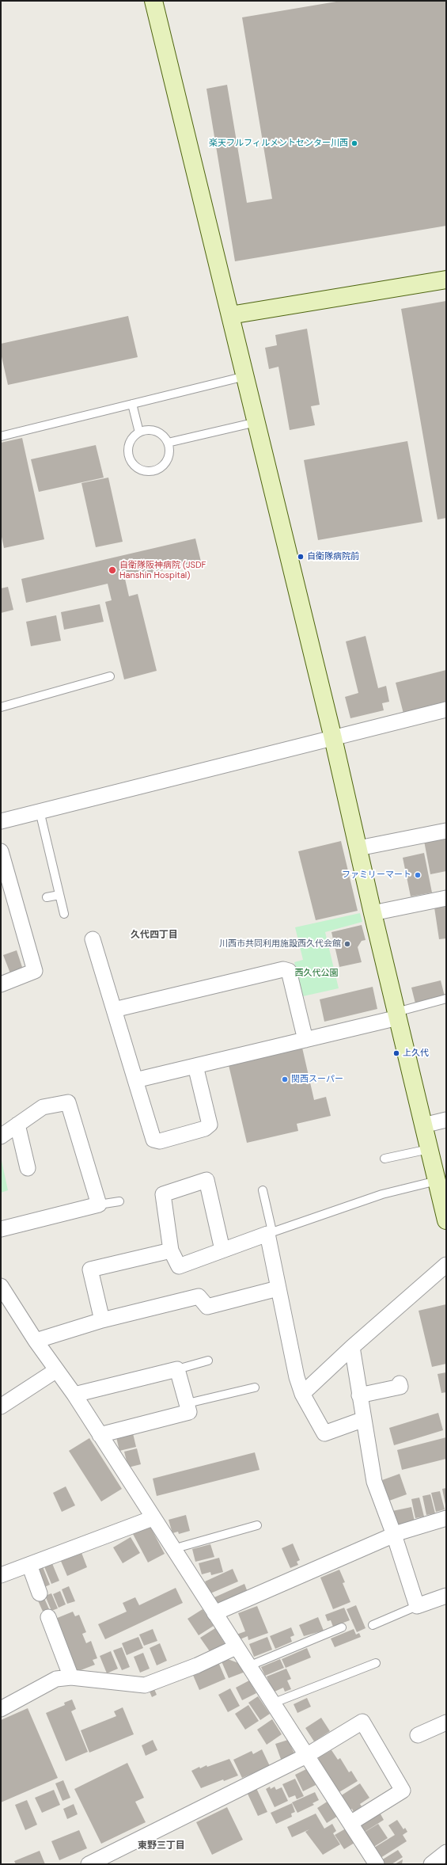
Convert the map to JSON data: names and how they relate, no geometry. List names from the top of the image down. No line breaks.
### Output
{"districts":["久代四丁目","東野三丁目"],"parks":["西久代公園"],"places":["楽天フルフィルメントセンター川西","自衛隊病院前","自衛隊阪神病院 (JSDF Hanshin Hospital)","ファミリーマート","川西市共同利用施設西久代会館","上久代","関西スーパー"]}
